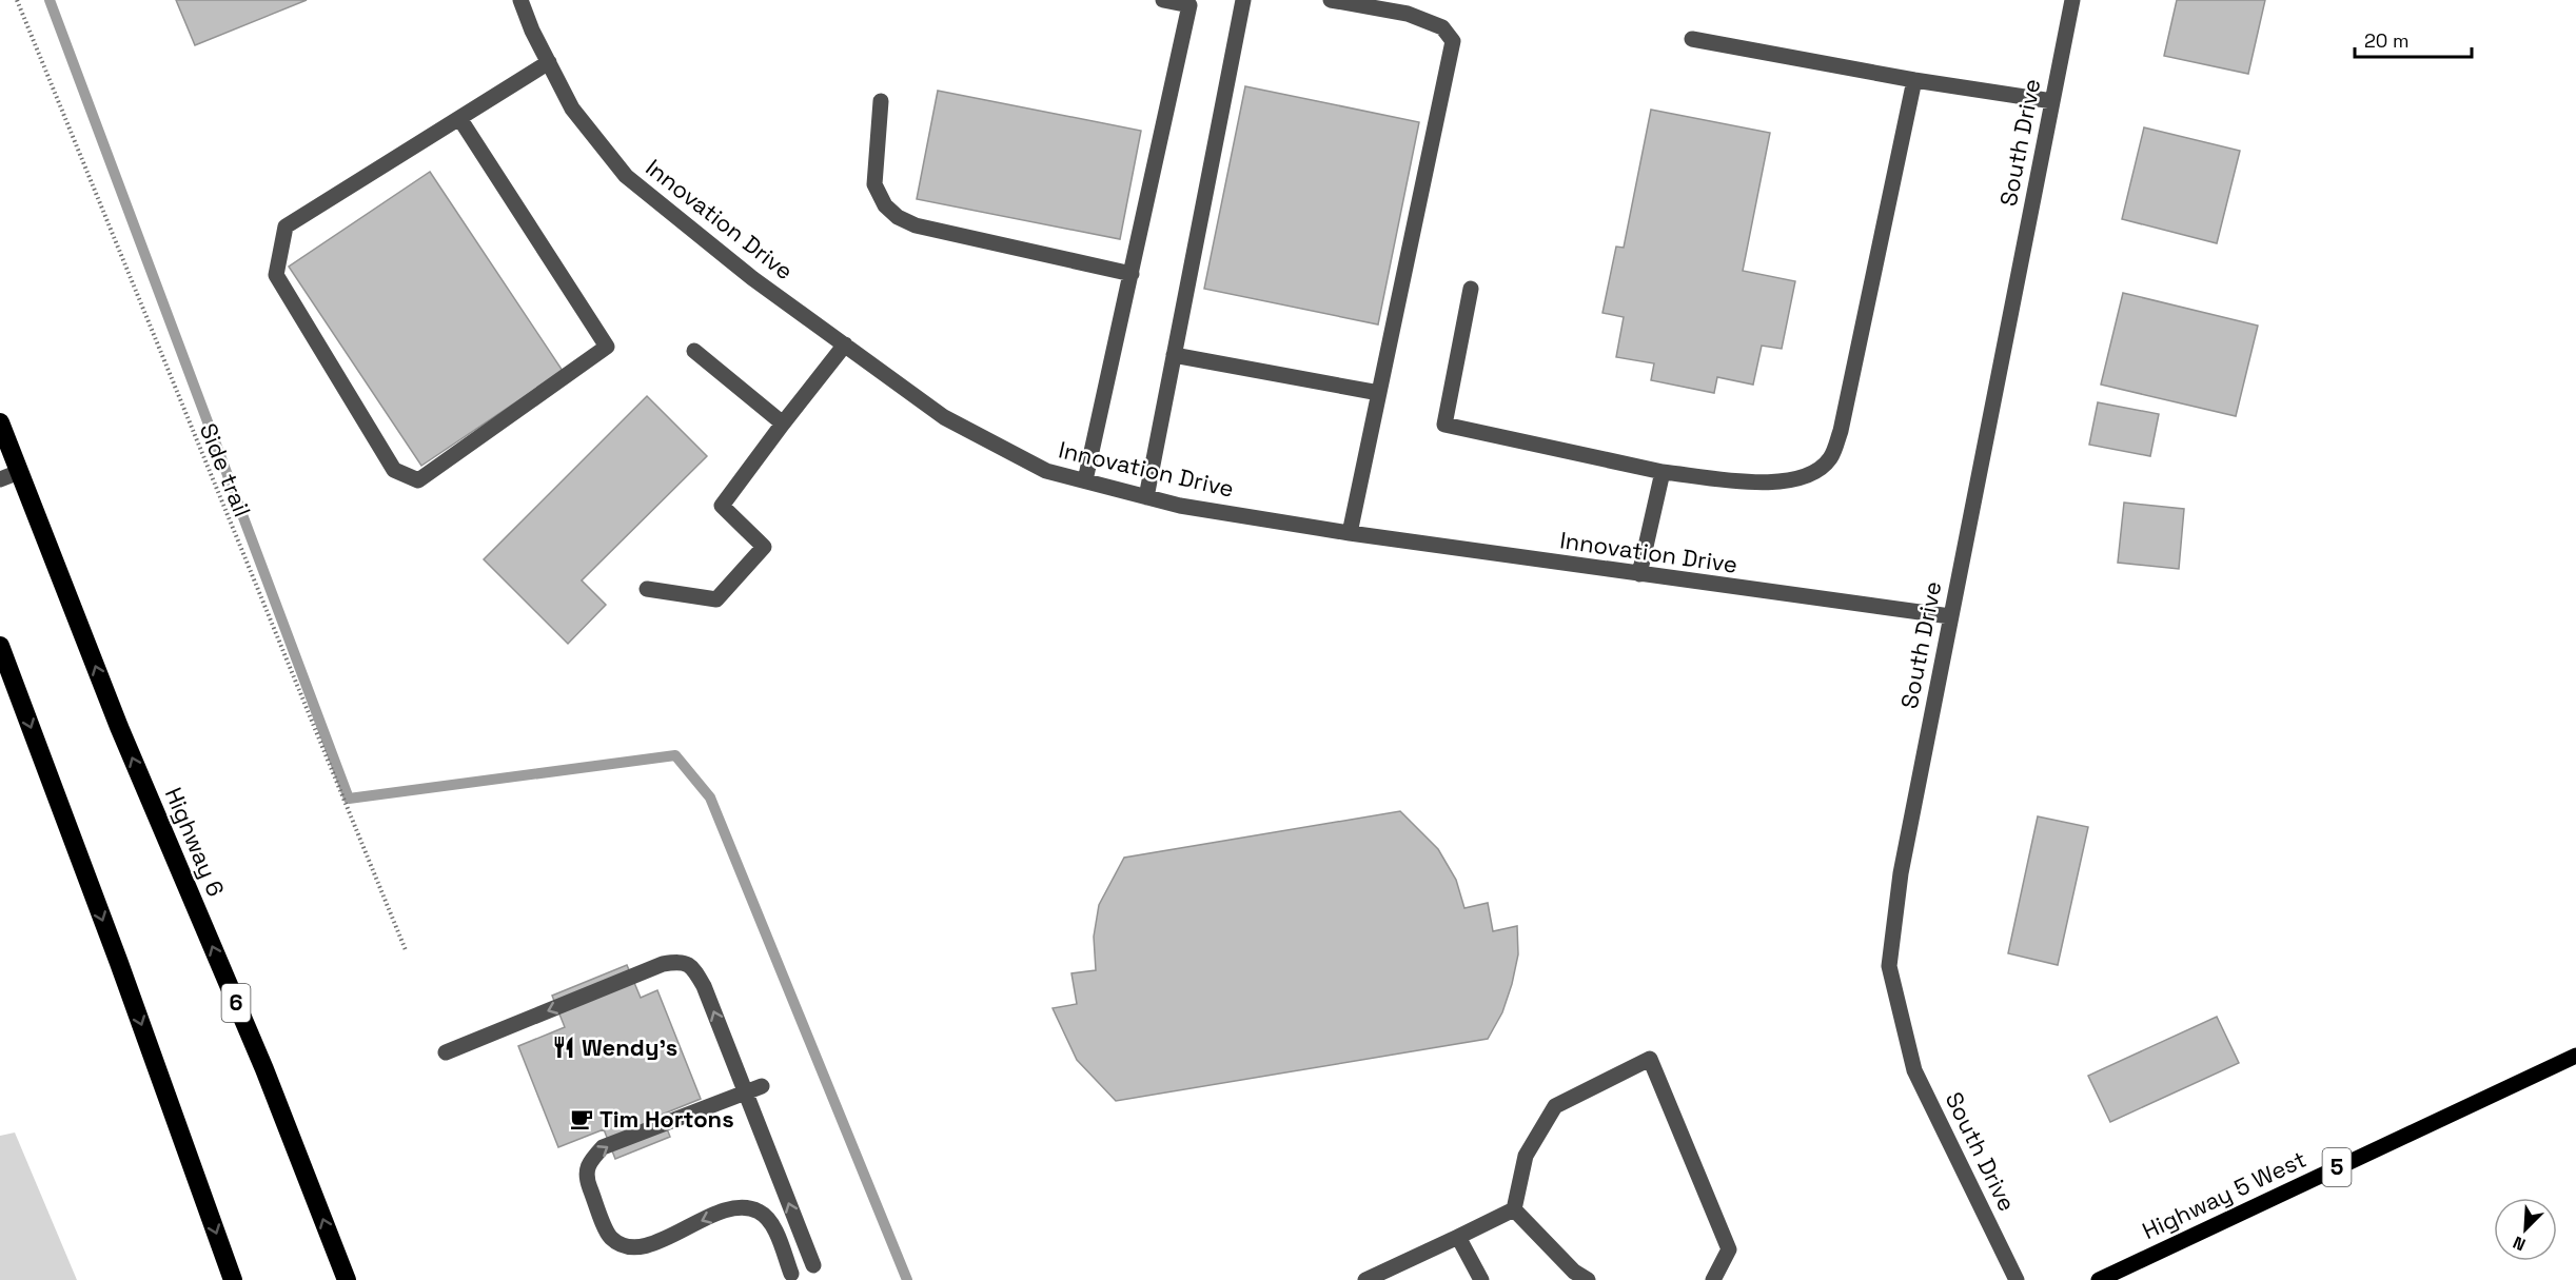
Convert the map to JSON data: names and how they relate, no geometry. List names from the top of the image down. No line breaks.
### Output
{"streets":{"highway":["Highway 6","6"],"main road":["5","Highway 5 West"],"street":["South Drive","Innovation Drive"],"path":["Side trail"]},"crossings":[["South Drive","Innovation Drive"]],"places":{"restaurant":["Wendy's"],"cafe":["Tim Hortons"]},"scale_bar":"20 m","north":"bottom left"}
